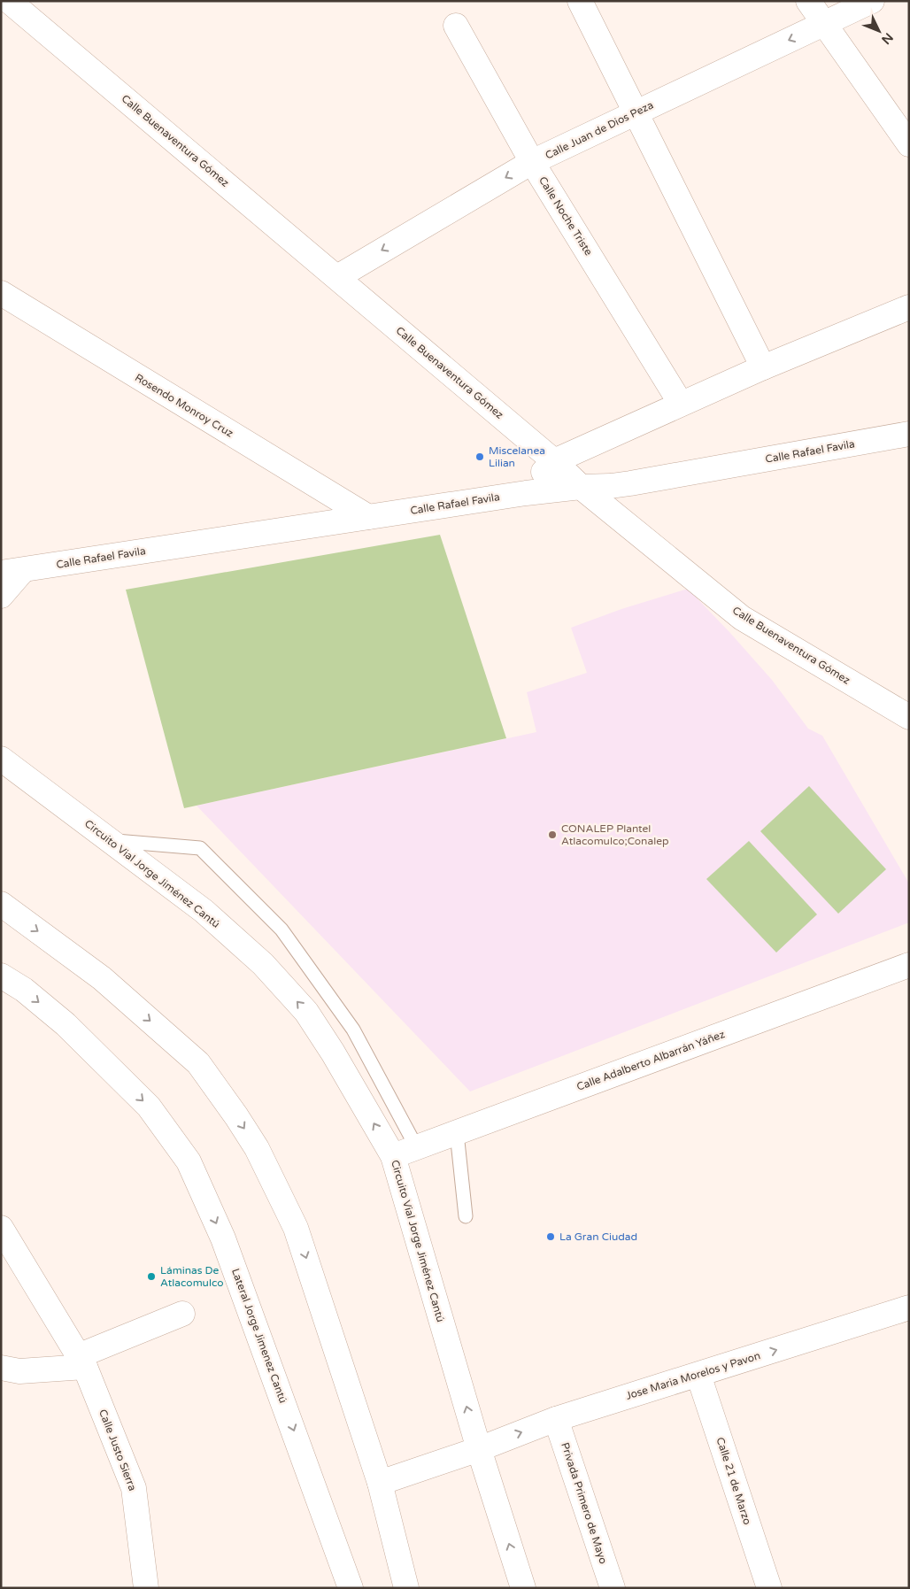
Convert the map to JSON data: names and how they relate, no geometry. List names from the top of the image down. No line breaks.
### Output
{"streets":{"street":["Calle Juan de Dios Peza","Calle Buenaventura Gómez","Calle Noche Triste","Rosendo Monroy Cruz","Calle Rafael Favila","Circuito Vial Jorge Jiménez Cantú","Calle Adalberto Albarrán Yáñez","Lateral Jorge Jimenez Cantú","Jose Maria Morelos y Pavon","Calle Justo Sierra","Calle 21 de Marzo","Privada Primero de Mayo"]},"crossings":[["Calle Juan de Dios Peza","Calle Buenaventura Gómez"],["Calle Juan de Dios Peza","Calle Noche Triste"],["Calle Buenaventura Gómez","Calle Rafael Favila"],["Rosendo Monroy Cruz","Calle Rafael Favila"],["Circuito Vial Jorge Jiménez Cantú","Calle Adalberto Albarrán Yáñez"],["Circuito Vial Jorge Jiménez Cantú","Jose Maria Morelos y Pavon"],["Jose Maria Morelos y Pavon","Calle 21 de Marzo"],["Jose Maria Morelos y Pavon","Privada Primero de Mayo"]],"one_way":["Calle Juan de Dios Peza","Jose Maria Morelos y Pavon"],"places":["Miscelanea Lilian","CONALEP Plantel Atlacomulco;Conalep","La Gran Ciudad","Láminas De Atlacomulco"],"north":"bottom right"}
